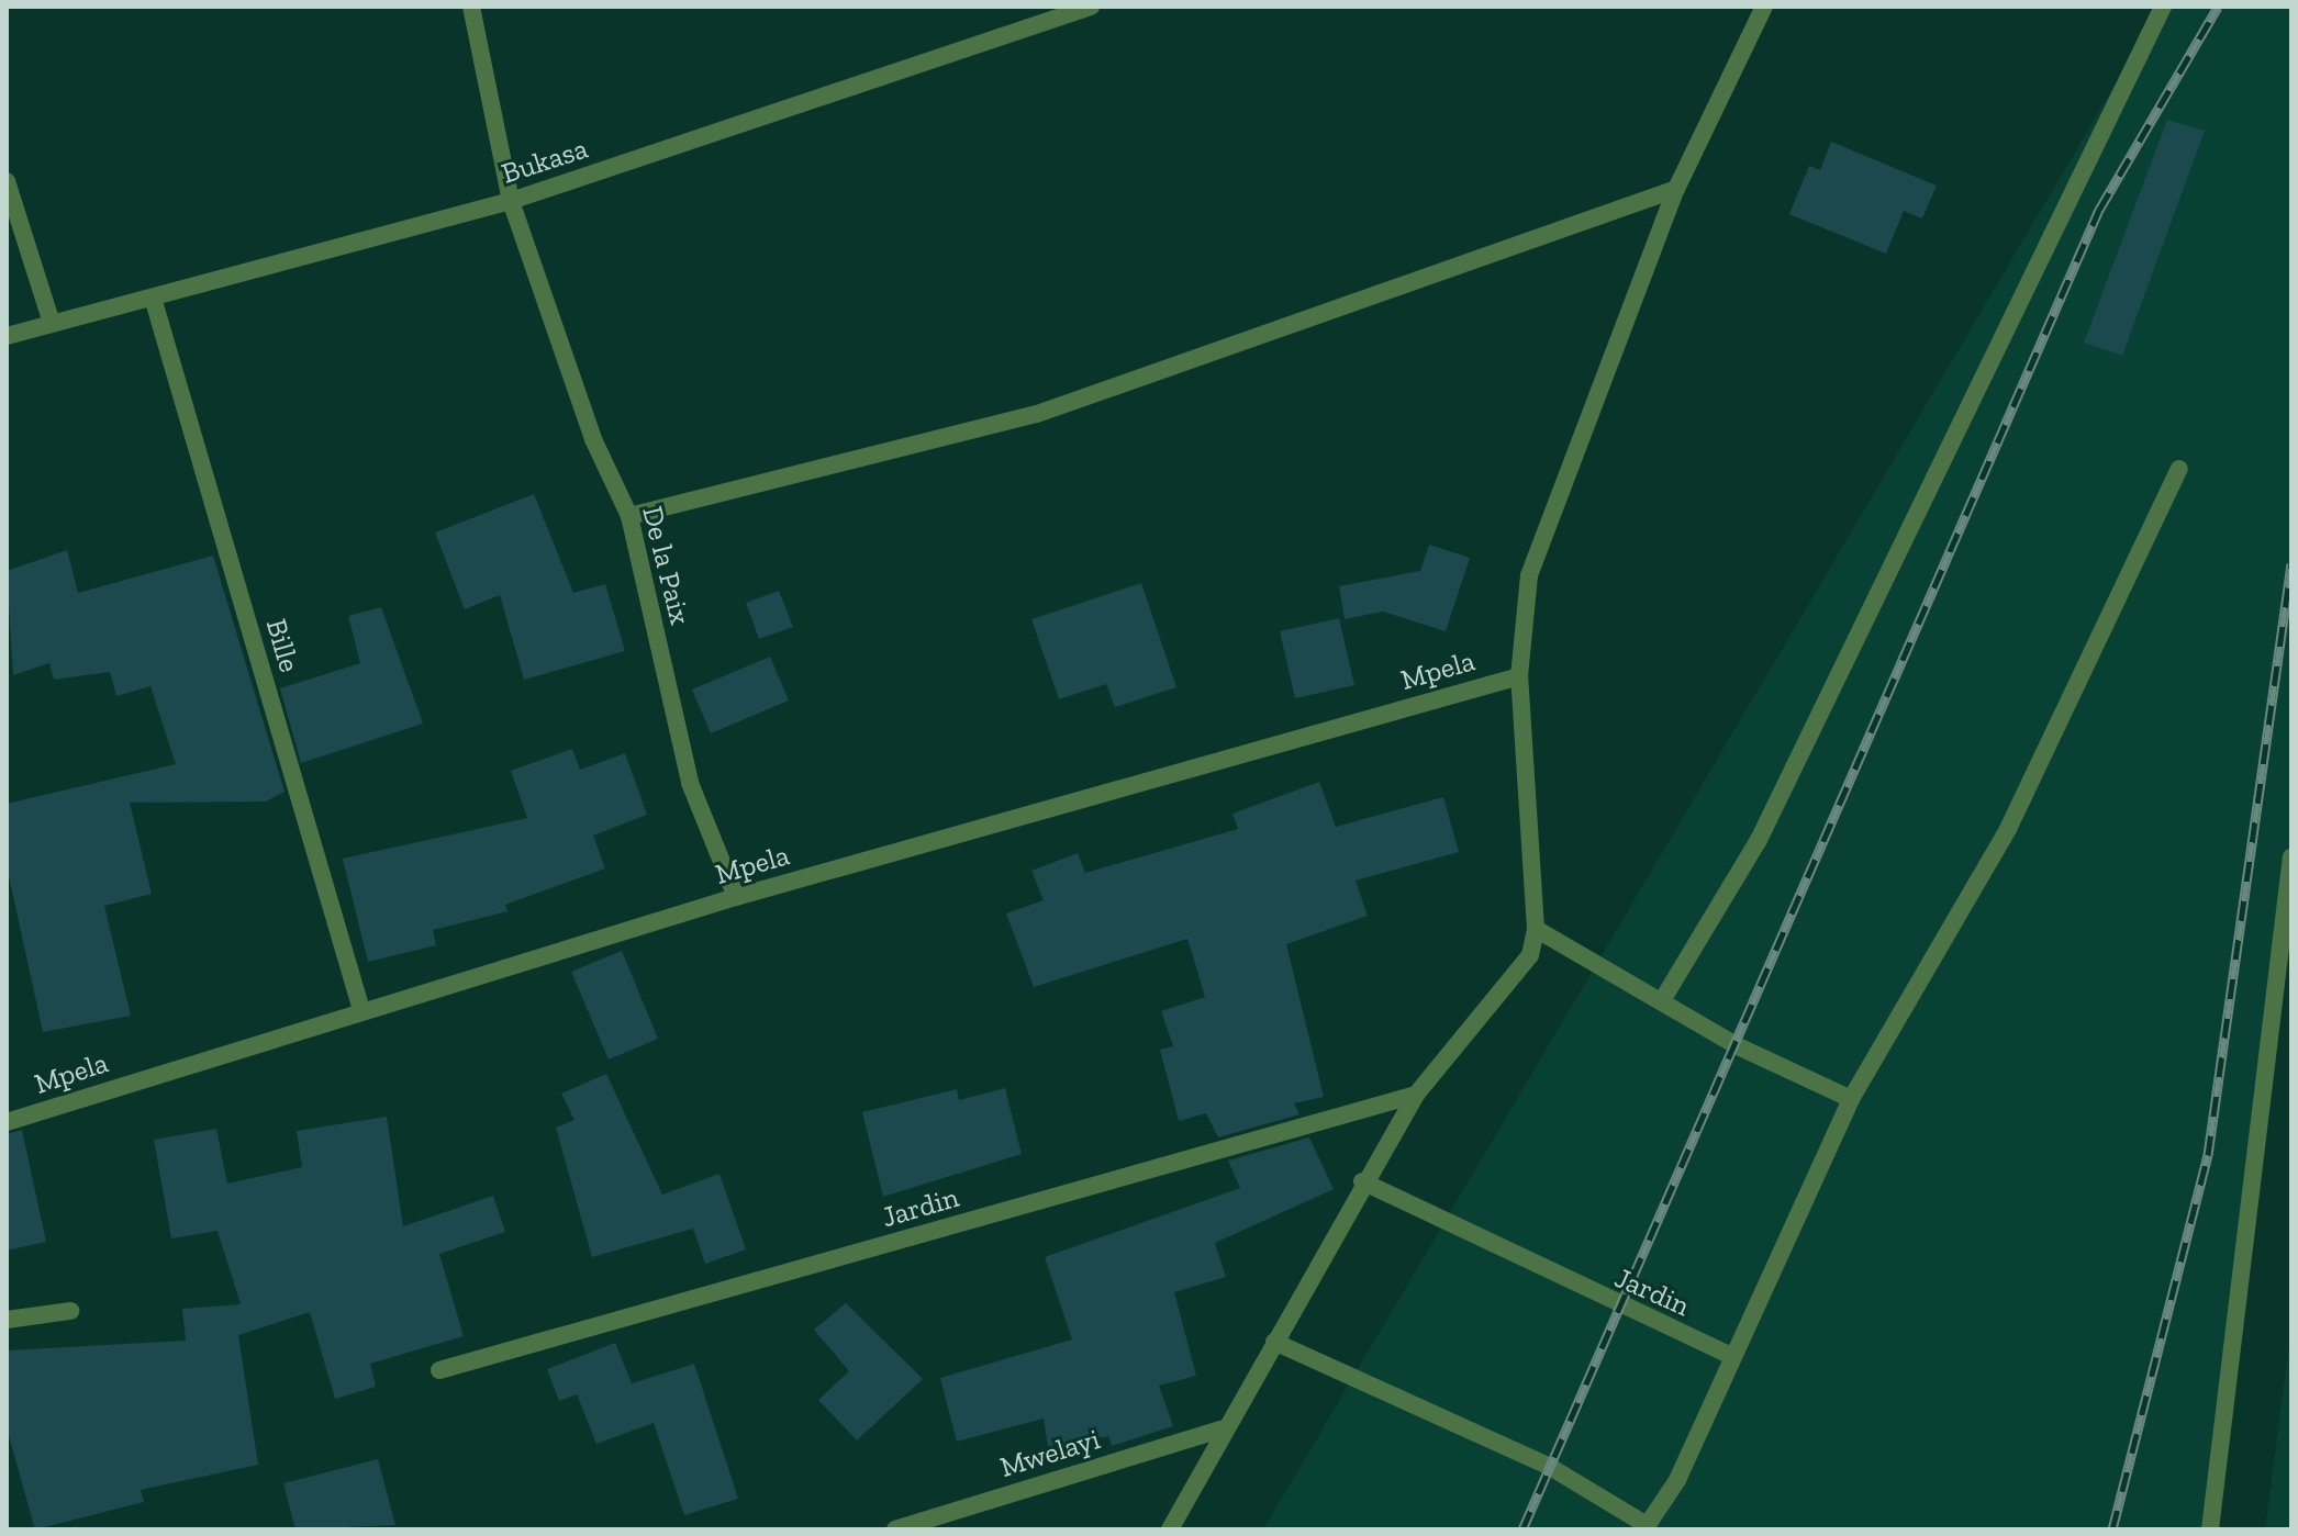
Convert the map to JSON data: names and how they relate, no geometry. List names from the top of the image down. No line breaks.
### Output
{"streets":{"street":["Bukasa","De la Paix","Bille","Mpela","Jardin","Mwelayi"]},"crossings":[["Bukasa","De la Paix"],["Bukasa","Bille"],["De la Paix","Mpela"],["Bille","Mpela"]]}
